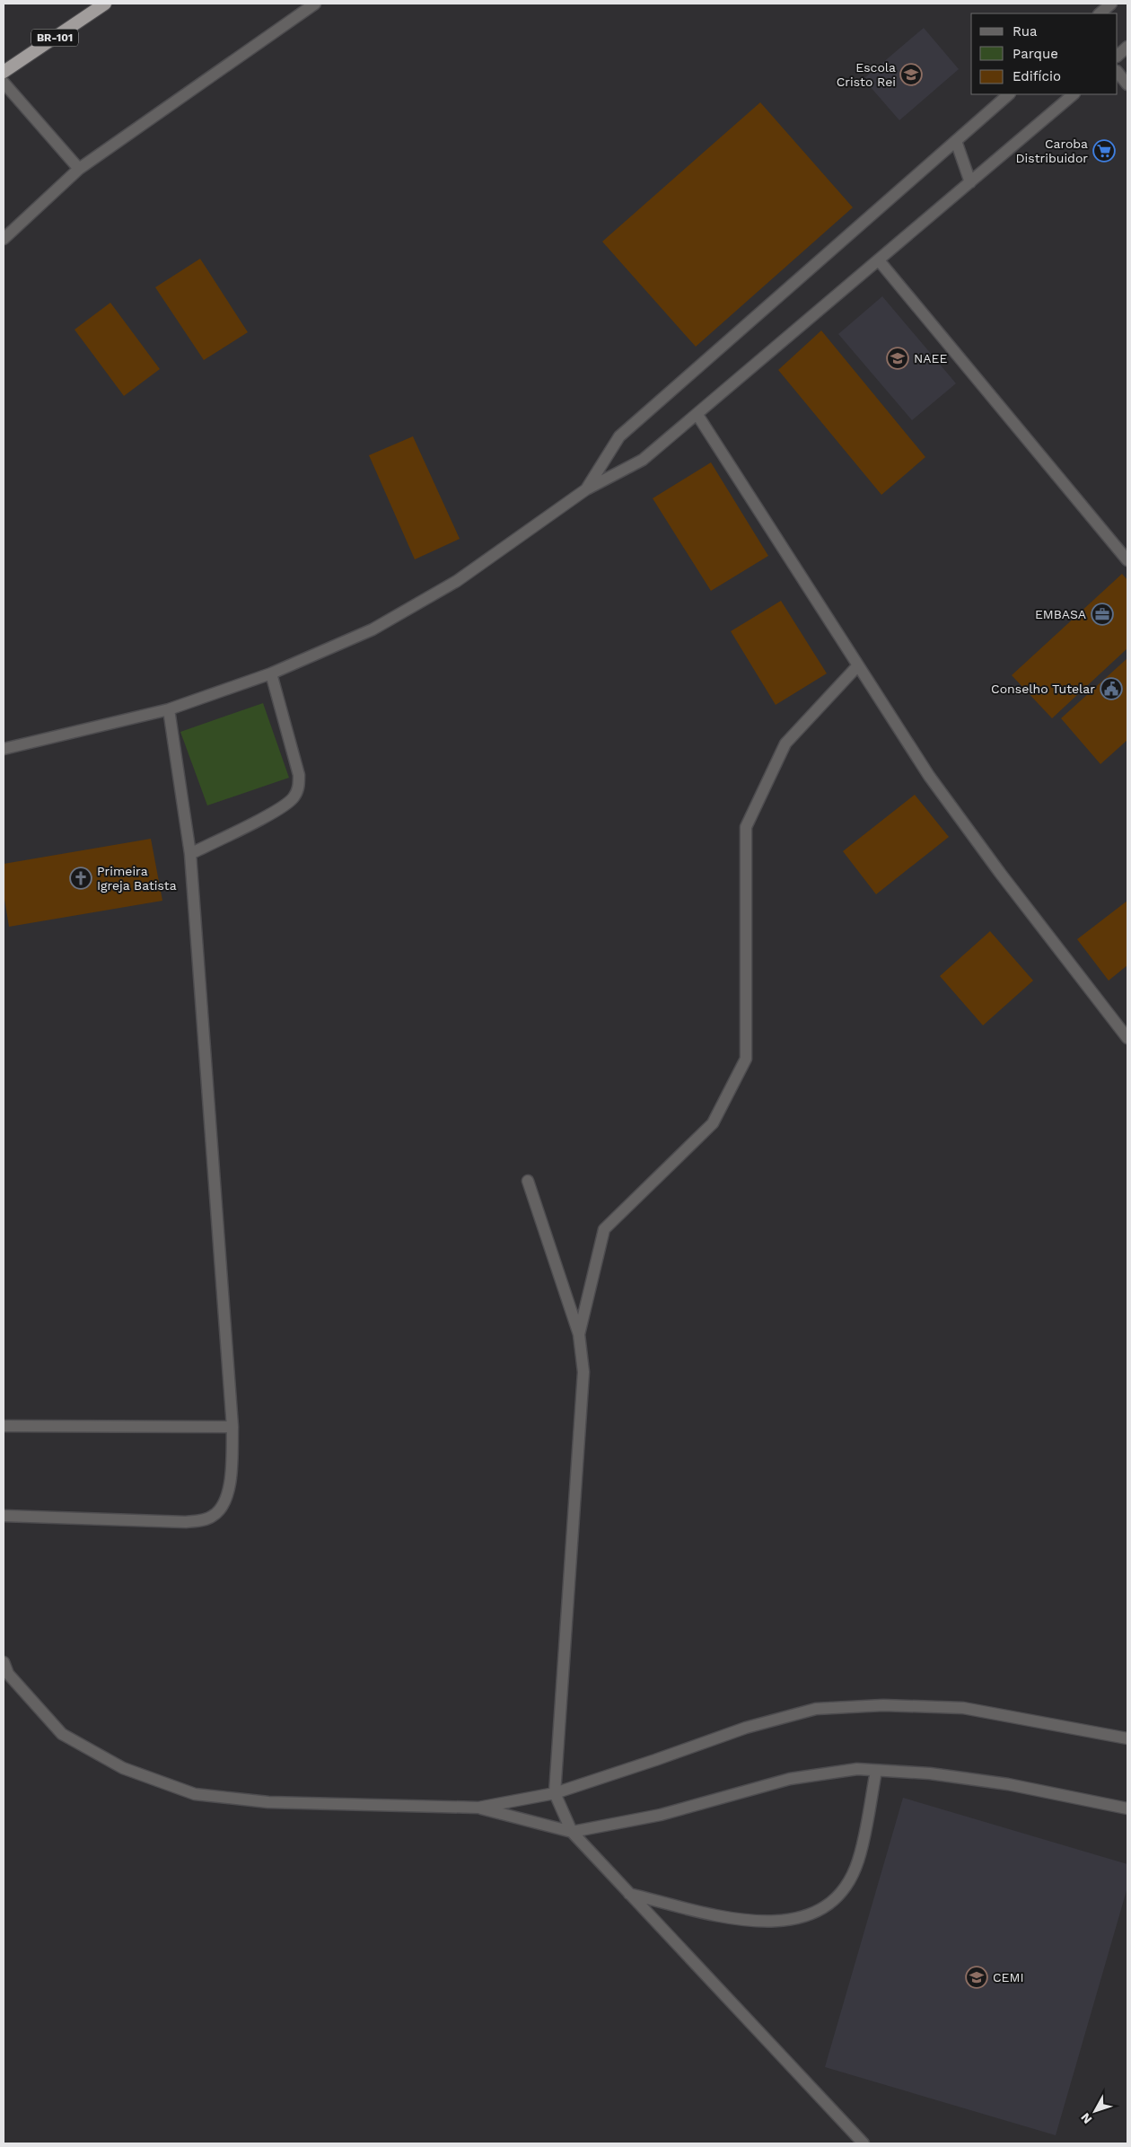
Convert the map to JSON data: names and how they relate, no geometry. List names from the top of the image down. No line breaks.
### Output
{"streets":{"highway":["BR-101"]},"places":{"school or university":["Escola Cristo Rei","NAEE","CEMI"],"supermarket":["Caroba Distribuidor"],"office":["EMBASA"],"public building":["Conselho Tutelar"],"church":["Primeira Igreja Batista"]},"legend":["Rua","Parque","Edifício"],"north":"bottom left"}
